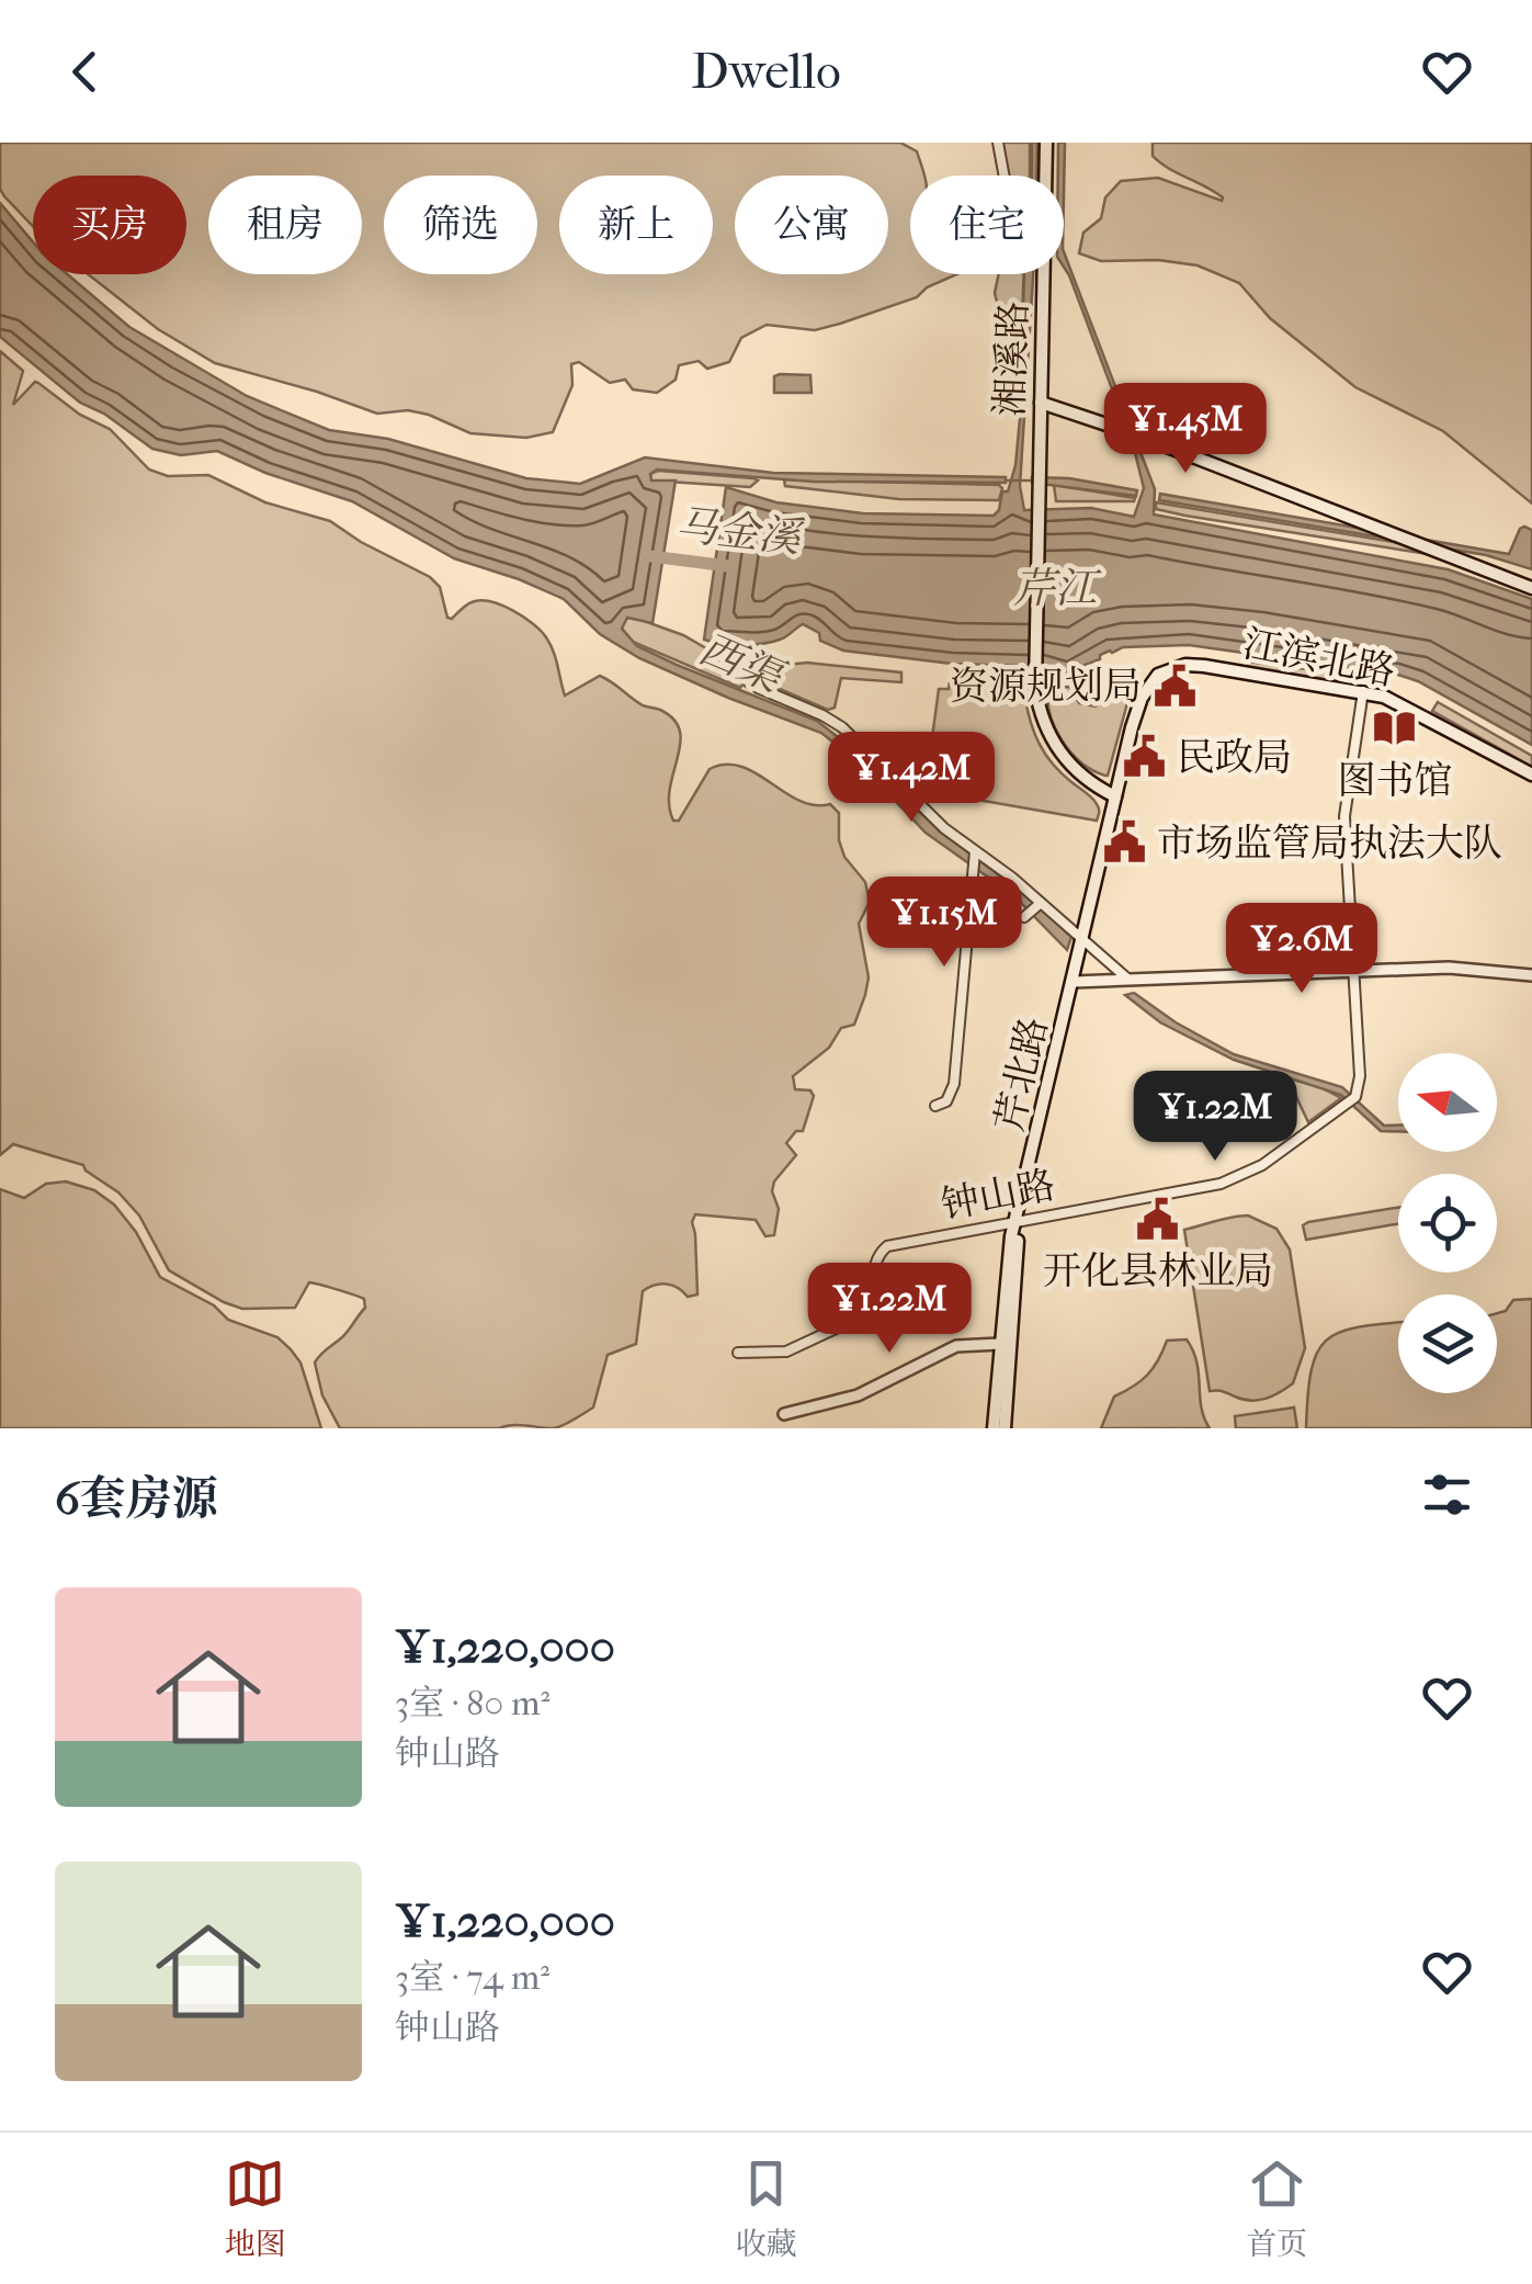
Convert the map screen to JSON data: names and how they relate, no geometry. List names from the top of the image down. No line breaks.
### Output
{"streets":{"main road":["湘溪路","江滨北路","芹北路"],"street":["钟山路"]},"crossings":[["湘溪路","芹北路"],["江滨北路","芹北路"],["江滨北路","钟山路"],["芹北路","钟山路"]],"water":["马金溪","芹江","西渠"],"places":{"public building":["资源规划局","民政局","市场监管局执法大队","开化县林业局"],"library":["图书馆"]},"north":"left","page":{"header":"Dwello","chip":["买房","租房","筛选","新上","公寓","住宅"],"price":["¥1.45M","¥1.42M","¥1.15M","¥2.6M","¥1.22M","¥1.22M"],"heading":"6套房源","list":[{"name":"¥1,220,000","note":"3室 · 80 m² · 钟山路"},{"name":"¥1,220,000","note":"3室 · 74 m² · 钟山路"}],"tabs":["地图","收藏","首页"]}}
